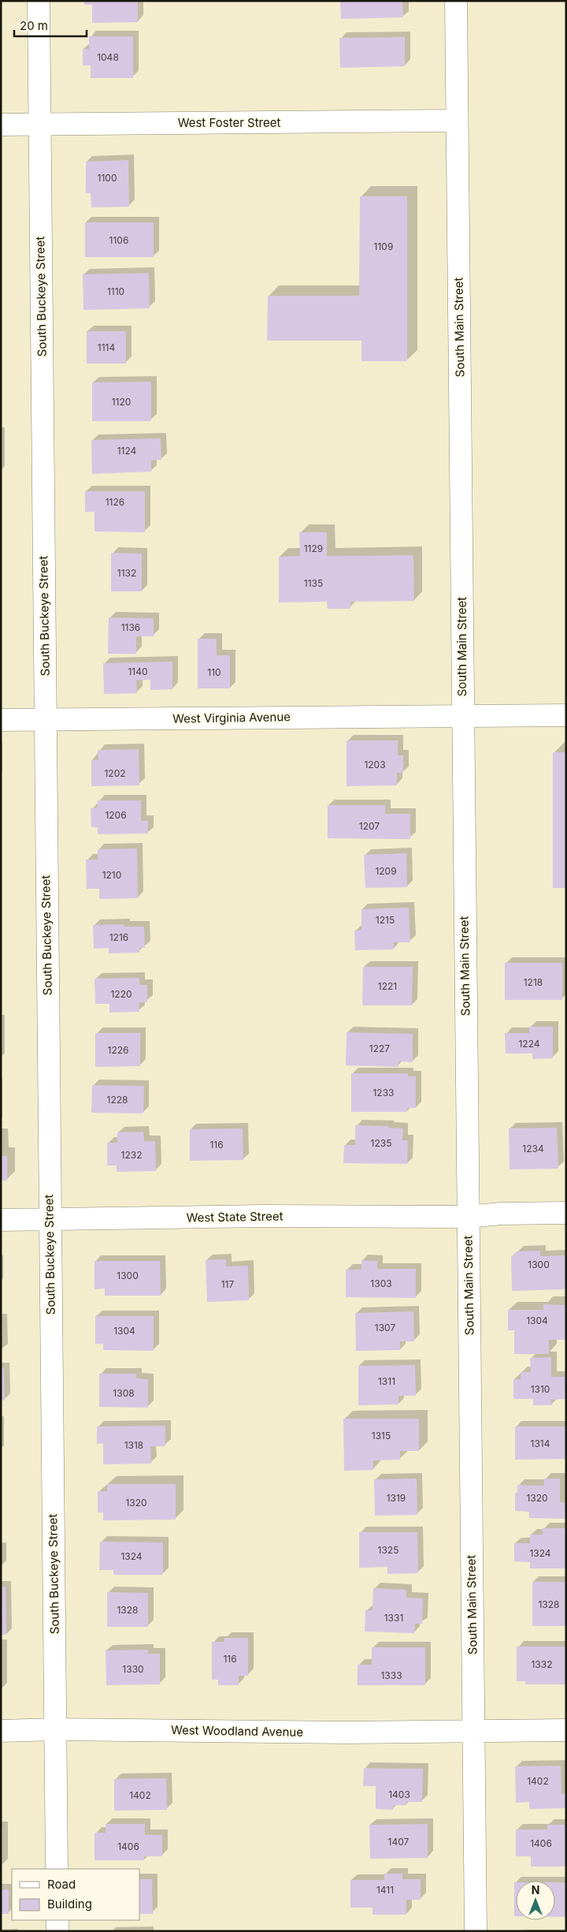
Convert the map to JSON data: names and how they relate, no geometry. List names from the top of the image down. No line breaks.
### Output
{"streets":{"street":["West Foster Street","South Buckeye Street","South Main Street","West Virginia Avenue","West State Street","West Woodland Avenue"]},"crossings":[["West Foster Street","South Buckeye Street"],["West Foster Street","South Main Street"],["South Buckeye Street","West Virginia Avenue"],["South Buckeye Street","West State Street"],["South Buckeye Street","West Woodland Avenue"],["South Main Street","West Virginia Avenue"],["South Main Street","West State Street"],["South Main Street","West Woodland Avenue"]],"house_numbers":["1048","1100","1106","1109","1110","1114","1120","1124","1126","1129","1132","1135","1136","1140","110","1203","1202","1206","1207","1209","1210","1215","1216","1218","1221","1220","1224","1227","1226","1233","1228","1235","116","1234","1232","1300","1300","1303","117","1304","1307","1304","1311","1310","1308","1315","1314","1318","1319","1320","1320","1325","1324","1324","1328","1328","1331","116","1332","1330","1333","1402","1403","1402","1407","1406","1406","1411"],"legend":["Road","Building"],"scale_bar":"20 m","north":"top"}
